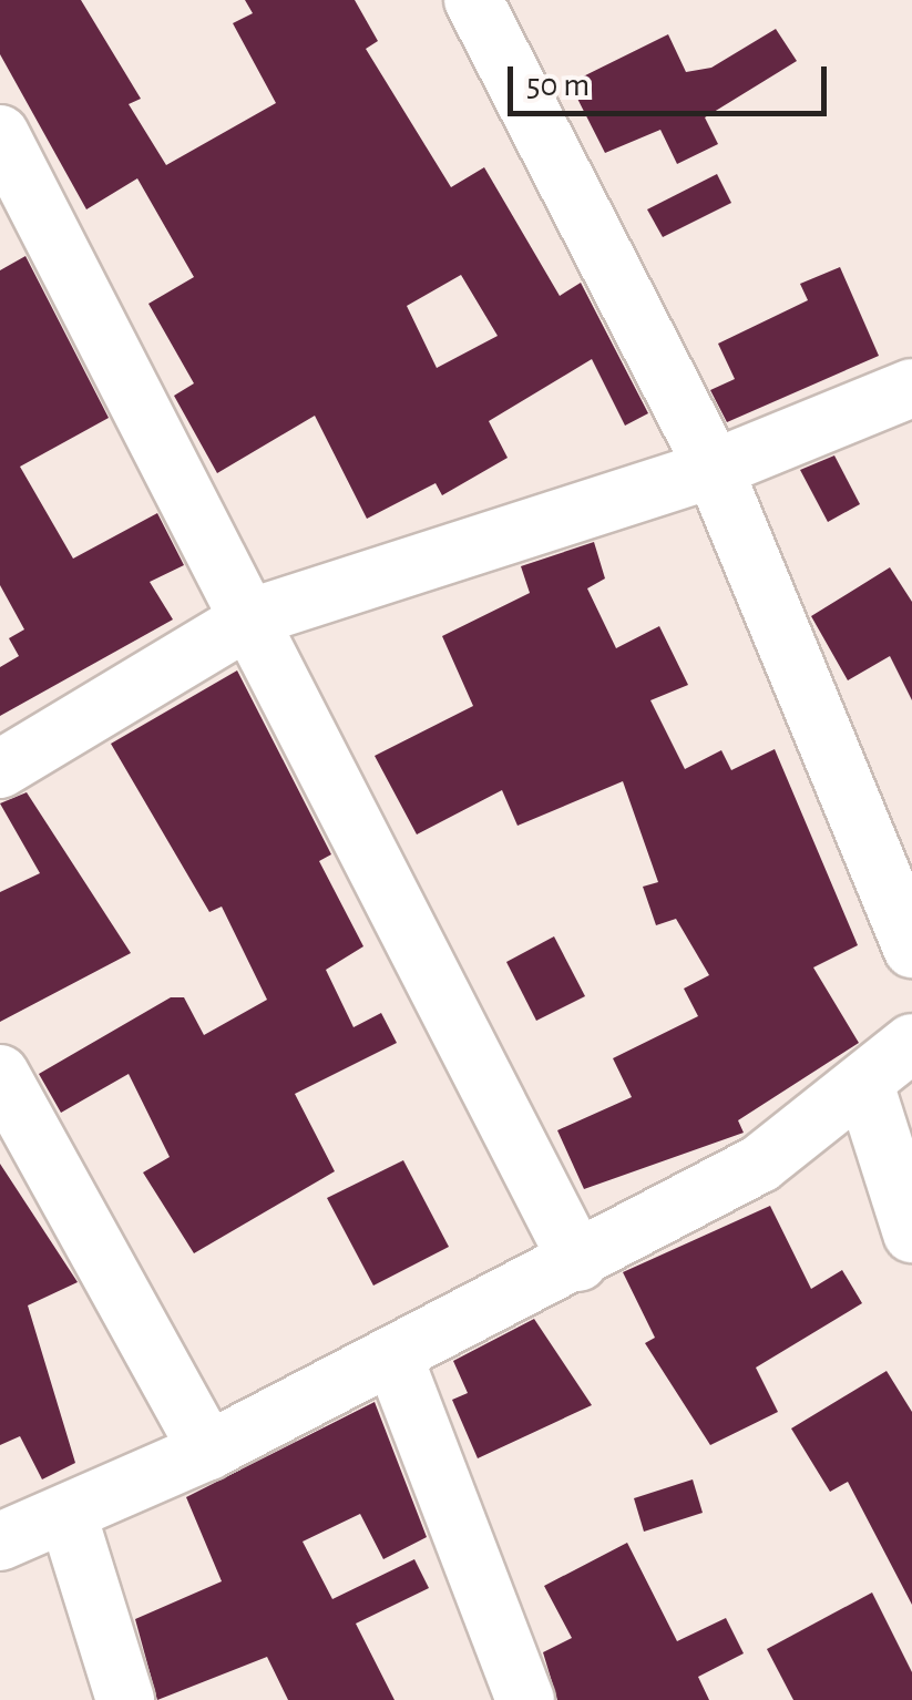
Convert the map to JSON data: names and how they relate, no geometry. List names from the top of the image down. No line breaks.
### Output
{"scale_bar":"50 m"}
